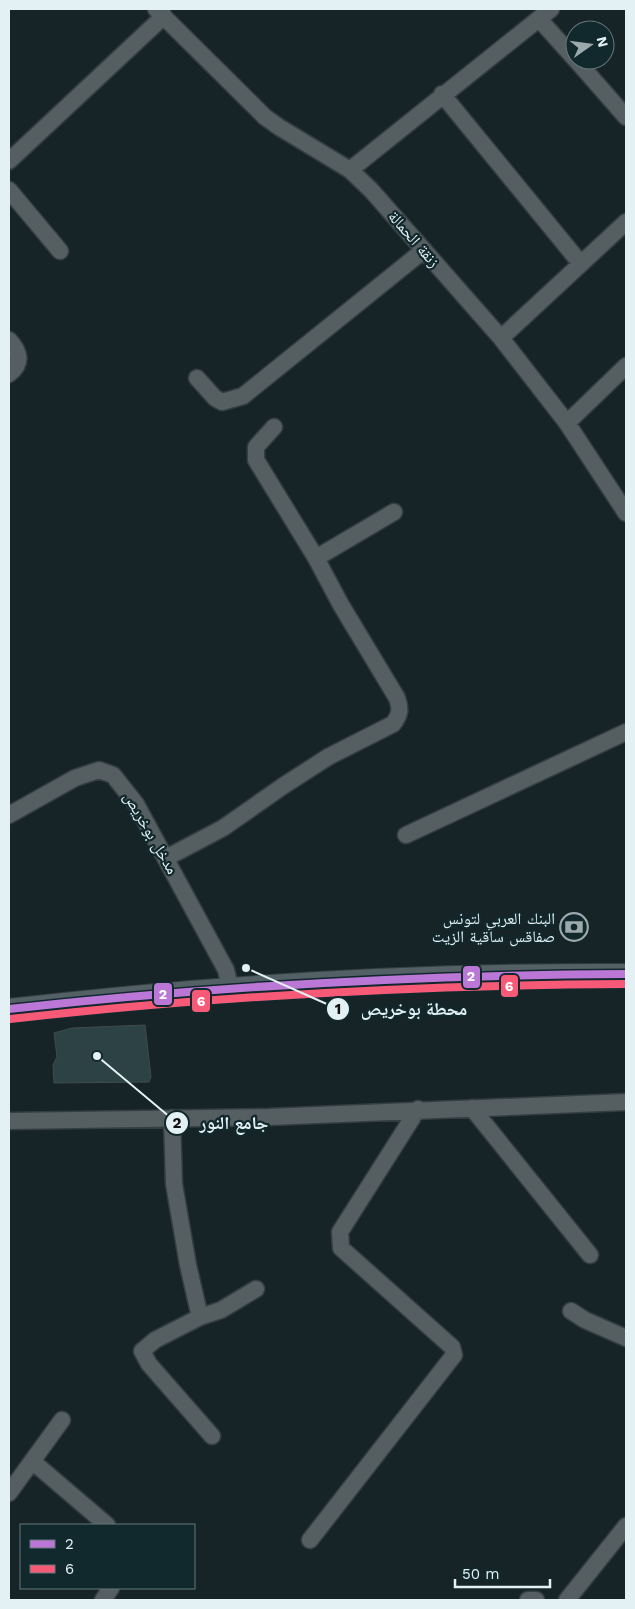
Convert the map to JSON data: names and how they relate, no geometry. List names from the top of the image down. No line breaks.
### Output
{"streets":{"street":["زنقة الحمالة","مدخل بوخريص"]},"places":{"bank":["البنك العربي لتونس صفاقس ساقية الزيت"],"other":["محطة بوخريص","جامع النور"]},"lines":["transit line 2","transit line 6"],"legend":["2","6"],"scale_bar":"50 m","north":"right"}
